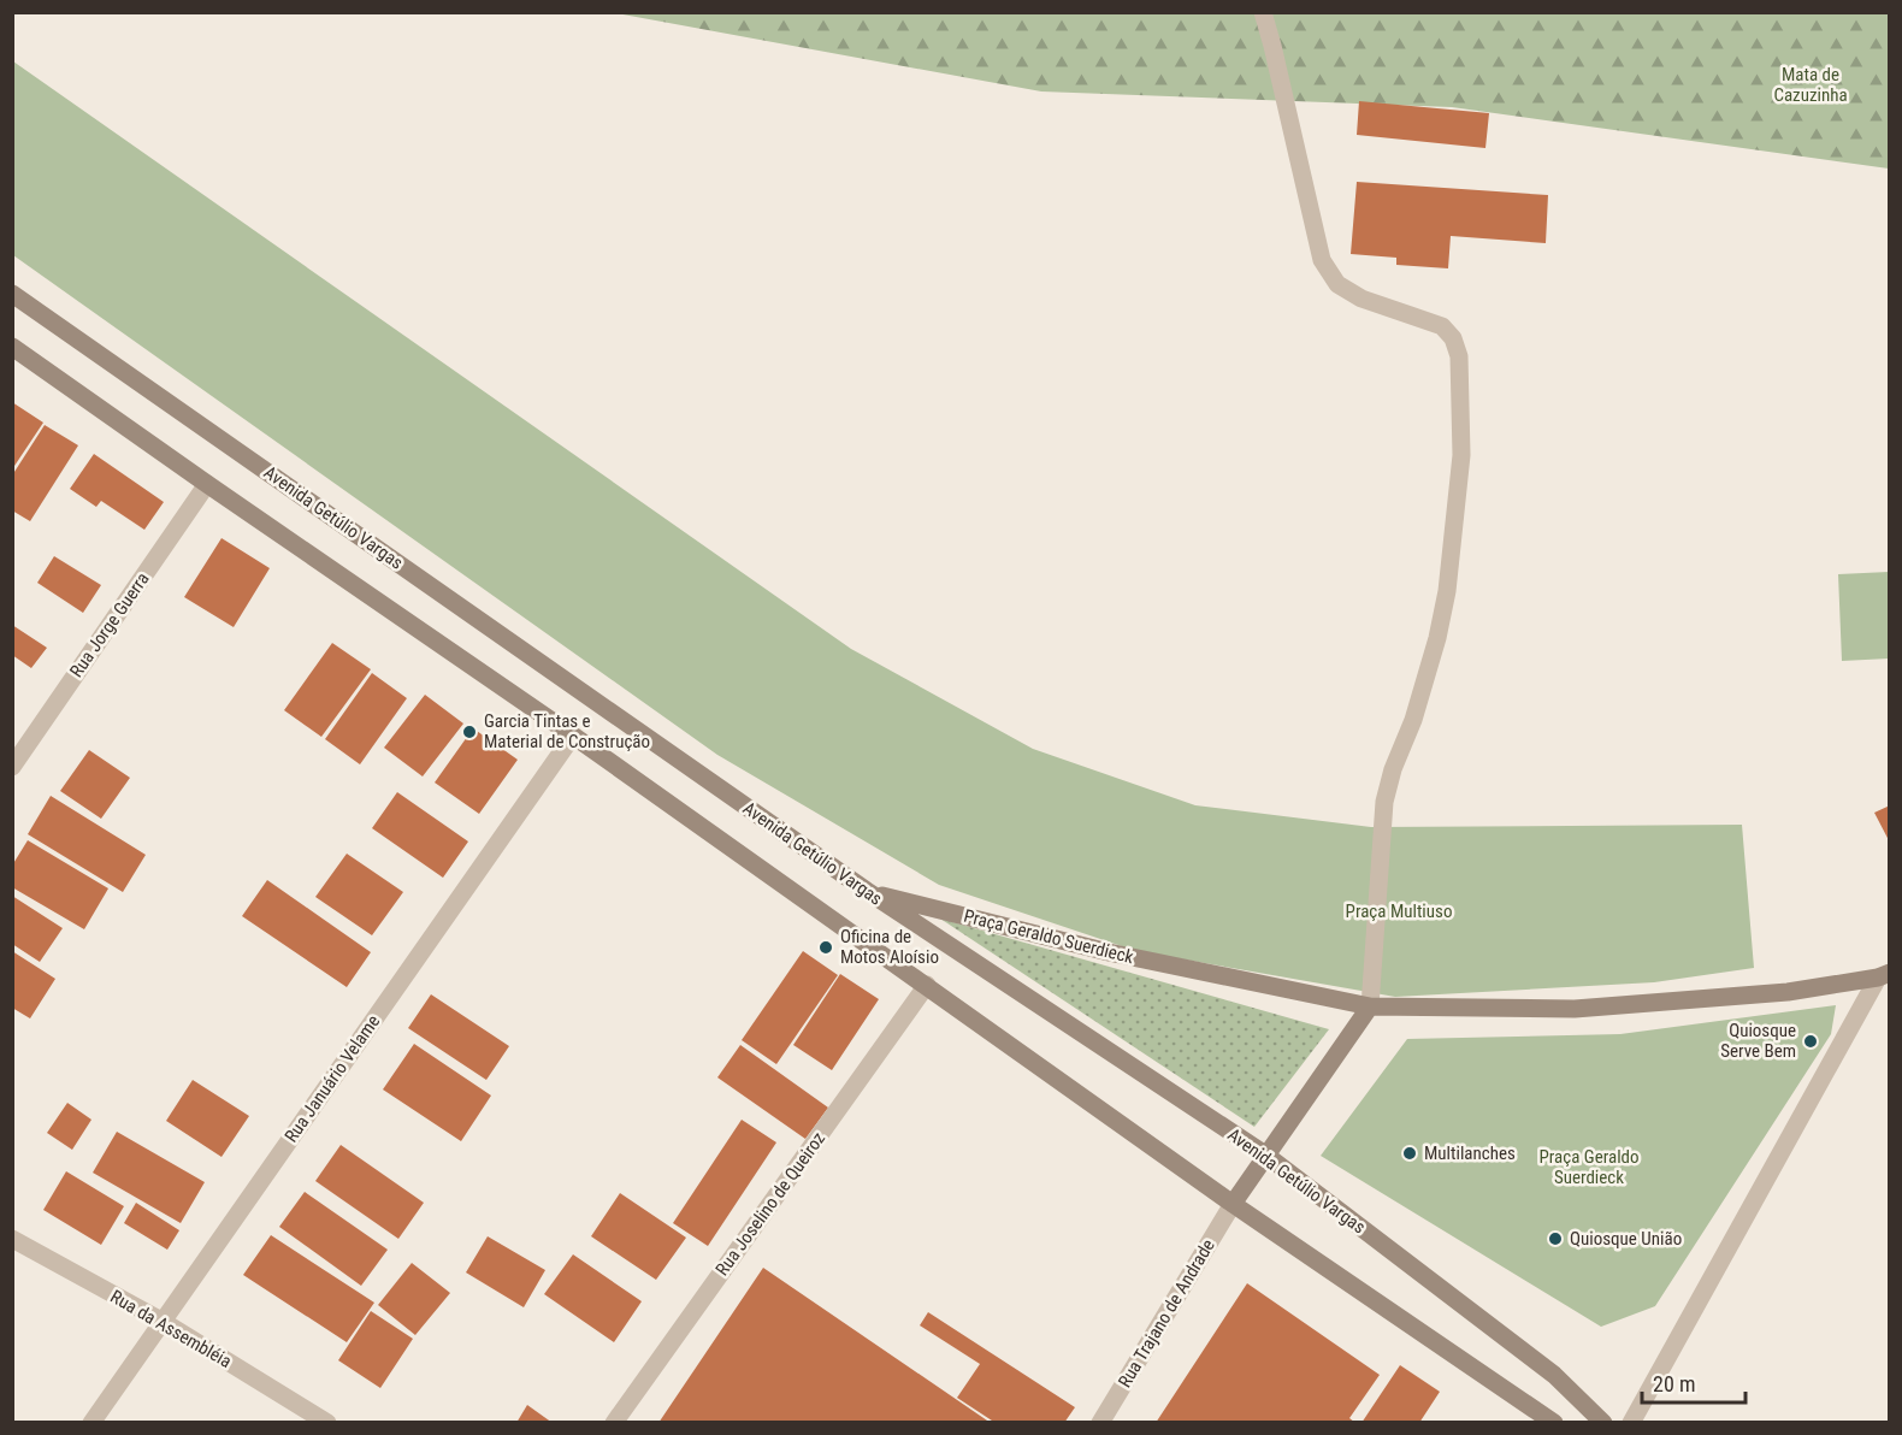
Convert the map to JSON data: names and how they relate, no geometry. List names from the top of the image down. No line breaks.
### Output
{"streets":{"main road":["Avenida Getúlio Vargas","Praça Geraldo Suerdieck"],"street":["Rua Jorge Guerra","Rua Januário Velame","Rua Joselino de Queiroz","Rua Trajano de Andrade","Rua da Assembléia"]},"crossings":[["Avenida Getúlio Vargas","Praça Geraldo Suerdieck"],["Rua Januário Velame","Rua da Assembléia"]],"parks":["Mata de Cazuzinha","Praça Multiuso","Praça Geraldo Suerdieck"],"places":["Garcia Tintas e Material de Construção","Oficina de Motos Aloísio","Quiosque Serve Bem","Multilanches","Quiosque União"],"scale_bar":"20 m"}
